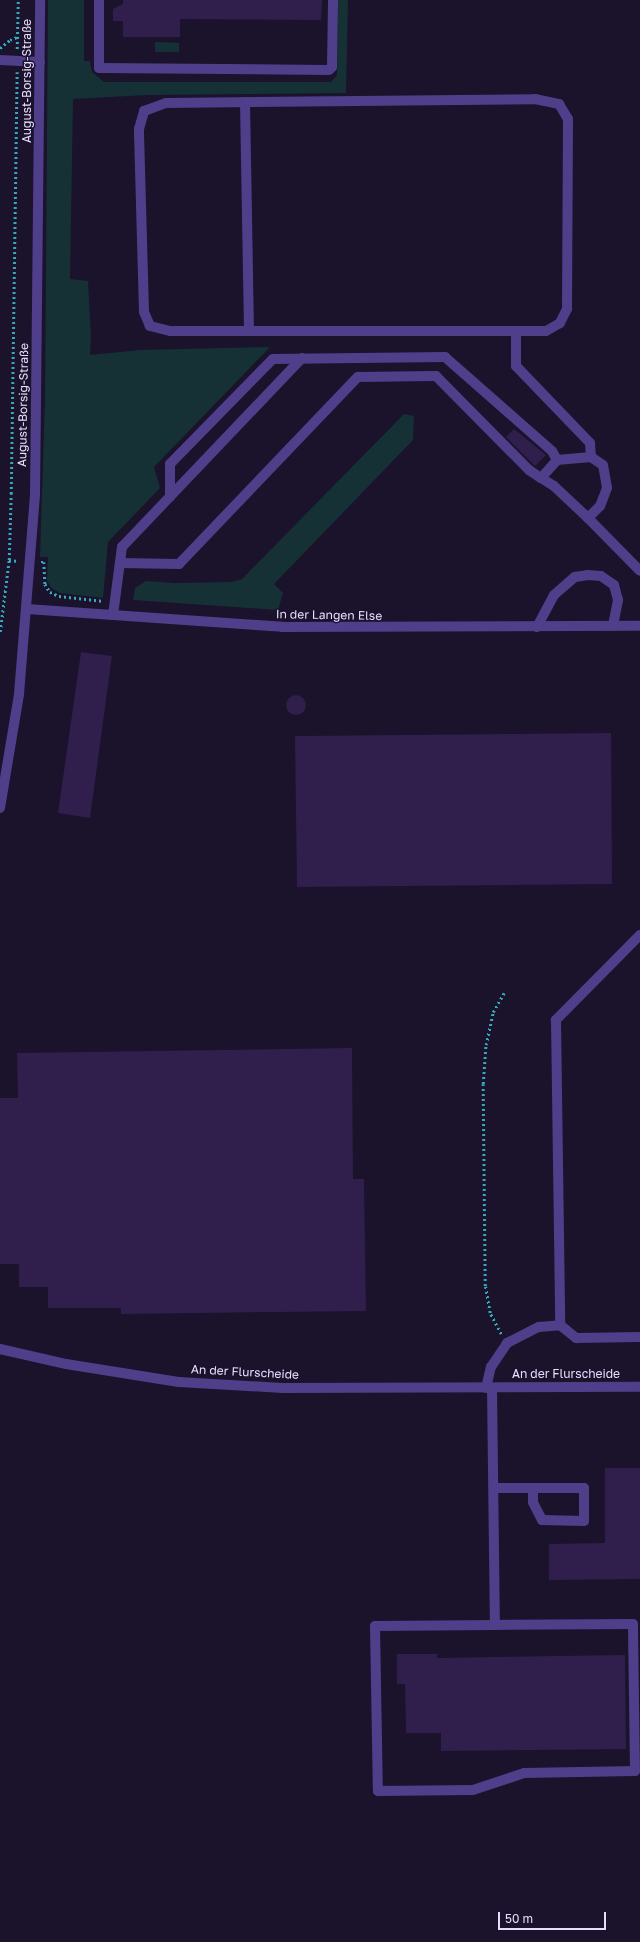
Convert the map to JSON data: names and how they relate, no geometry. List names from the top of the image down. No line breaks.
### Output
{"streets":{"street":["August-Borsig-Straße","In der Langen Else","An der Flurscheide"]},"crossings":[["August-Borsig-Straße","In der Langen Else"]],"scale_bar":"50 m"}
